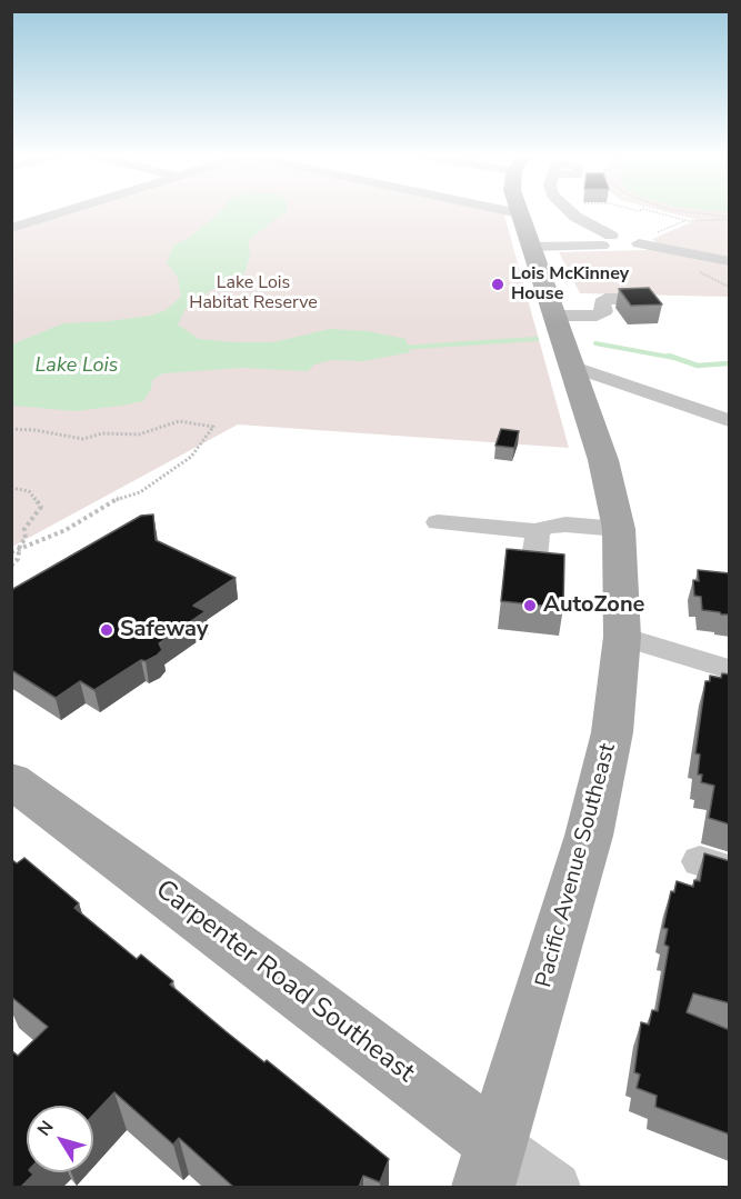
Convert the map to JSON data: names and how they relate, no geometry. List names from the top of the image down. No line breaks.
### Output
{"streets":{"main road":["Pacific Avenue Southeast","Carpenter Road Southeast"]},"crossings":[["Pacific Avenue Southeast","Carpenter Road Southeast"]],"water":["Lake Lois"],"parks":["Lake Lois Habitat Reserve"],"places":["Lois McKinney House","AutoZone","Safeway"],"north":"top left"}
